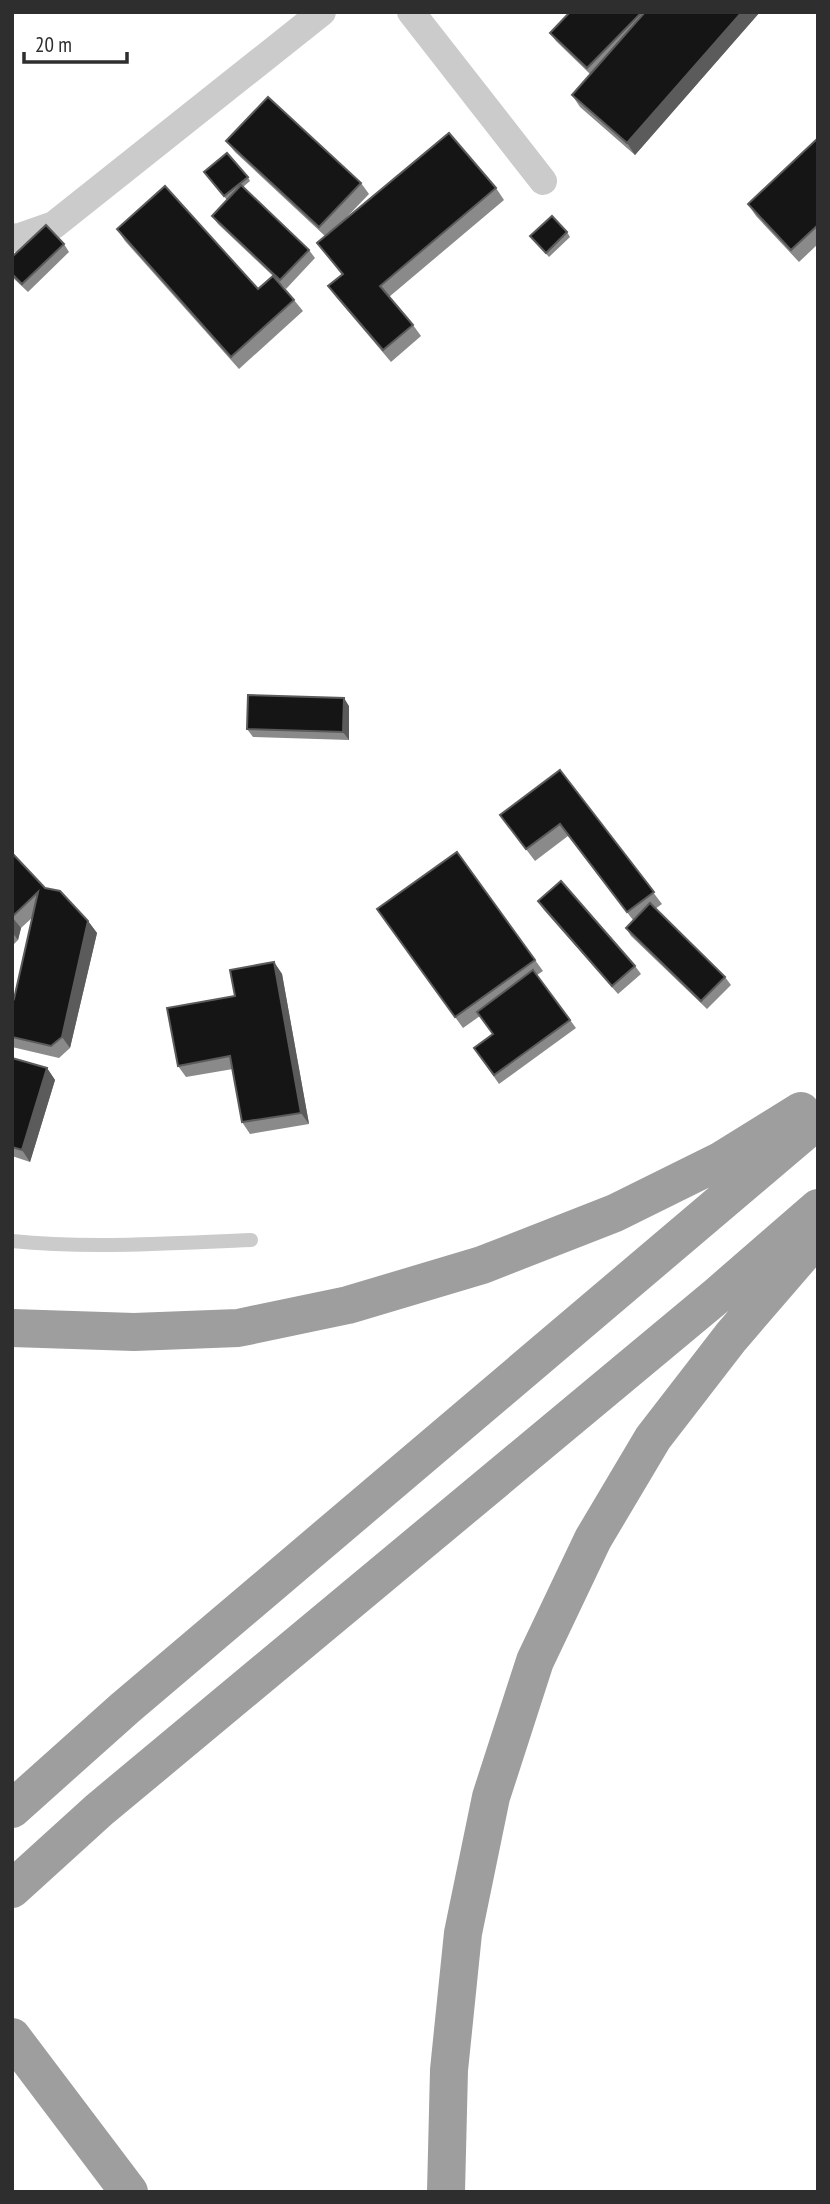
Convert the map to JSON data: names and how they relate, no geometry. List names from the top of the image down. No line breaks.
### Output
{"scale_bar":"20 m"}
